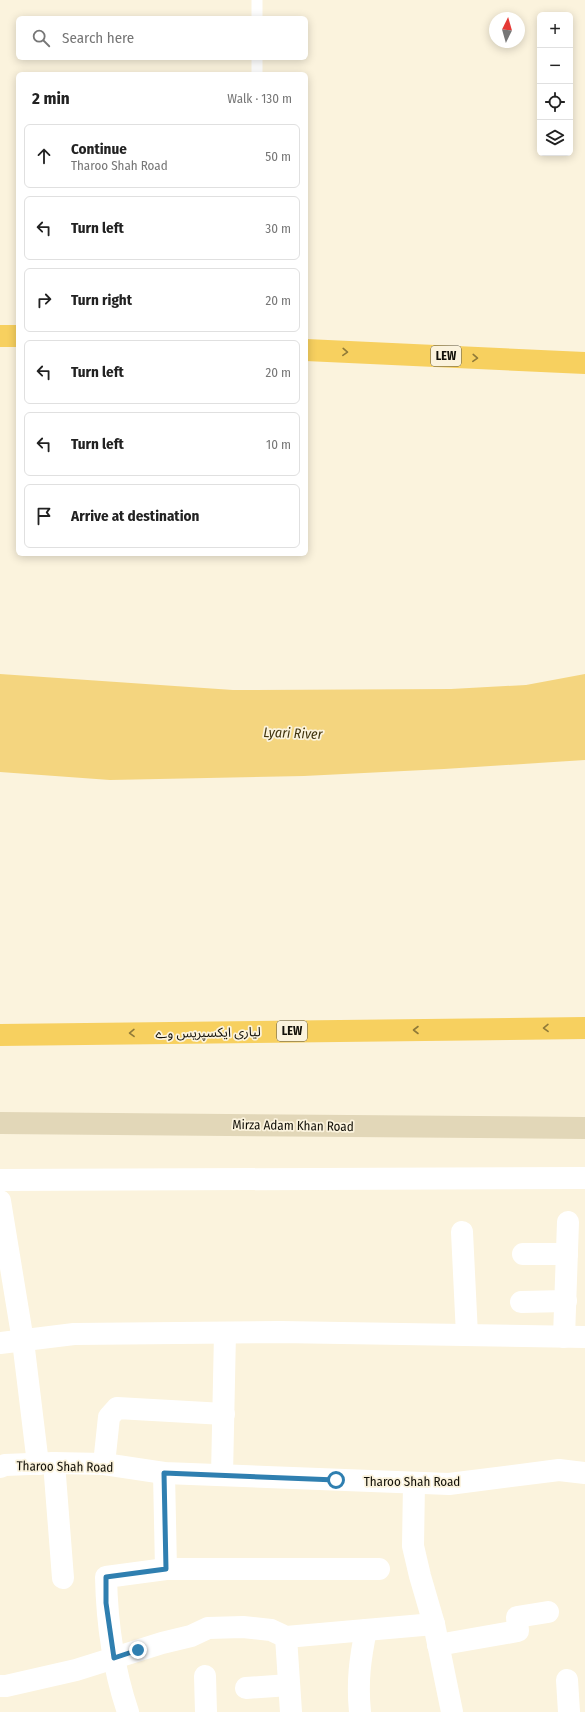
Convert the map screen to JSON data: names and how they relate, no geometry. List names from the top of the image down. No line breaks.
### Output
{"streets":{"highway":["LEW","لیاری ایکسپریس وے"],"main road":["Mirza Adam Khan Road"],"street":["Tharoo Shah Road"]},"one_way":["لیاری ایکسپریس وے"],"water":["Lyari River"],"north":"top","page":{"map_buttons":["+","−"],"search":"Search here","heading":["2 min","Walk · 130 m"],"list":[["Continue","Tharoo Shah Road","50 m"],["Turn left","30 m"],["Turn right","20 m"],["Turn left","20 m"],["Turn left","10 m"],"Arrive at destination"]}}
